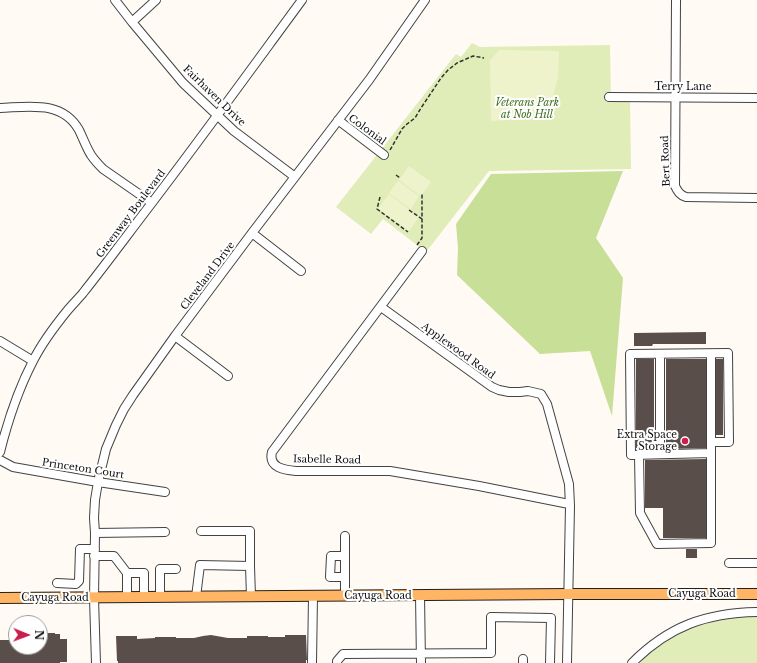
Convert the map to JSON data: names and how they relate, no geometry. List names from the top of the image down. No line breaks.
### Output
{"streets":{"main road":["Cayuga Road"],"street":["Terry Lane","Fairhaven Drive","Colonial","Bert Road","Greenway Boulevard","Cleveland Drive","Applewood Road","Isabelle Road","Princeton Court"]},"crossings":[["Terry Lane","Bert Road"],["Fairhaven Drive","Greenway Boulevard"],["Fairhaven Drive","Cleveland Drive"],["Colonial","Cleveland Drive"],["Cleveland Drive","Princeton Court"],["Cleveland Drive","Cayuga Road"],["Applewood Road","Isabelle Road"],["Applewood Road","Cayuga Road"]],"parks":["Veterans Park at Nob Hill"],"places":["Extra Space Storage"],"north":"right"}
